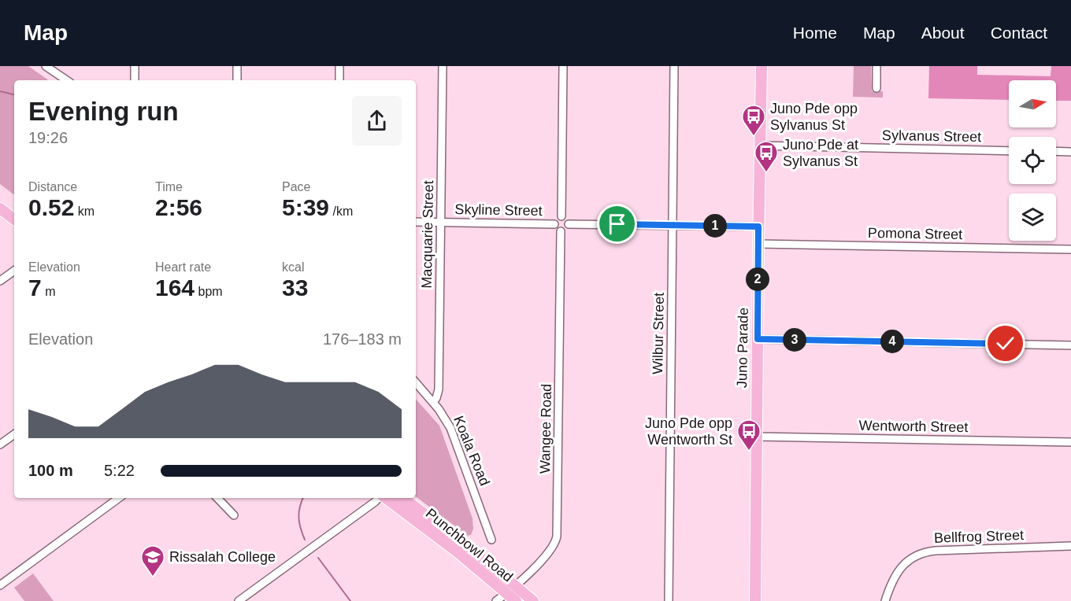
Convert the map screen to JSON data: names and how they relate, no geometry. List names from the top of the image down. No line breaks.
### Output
{"streets":{"main road":["Juno Parade","Punchbowl Road"],"street":["Sylvanus Street","Skyline Street","Pomona Street","Macquarie Street","Wilbur Street","Wentworth Street","Wangee Road","Koala Road","Bellfrog Street"]},"crossings":[["Sylvanus Street","Juno Parade"],["Skyline Street","Macquarie Street"],["Skyline Street","Wangee Road"],["Pomona Street","Juno Parade"],["Macquarie Street","Koala Road"],["Juno Parade","Wentworth Street"],["Wangee Road","Punchbowl Road"]],"places":{"bus stop":["Juno Pde opp Sylvanus St","Juno Pde at Sylvanus St","Juno Pde opp Wentworth St"],"school or university":["Rissalah College"]},"north":"right","page":{"header":"Map","nav":["Home","Map","About","Contact"],"heading":["Evening run","19:26"],"stats":[["Distance","0.52 km"],["Time","2:56"],["Pace","5:39 /km"],["Elevation","7 m"],["Heart rate","164 bpm"],["kcal","33"]],"pins":["1","2","3","4"],"chart":["Elevation","176–183 m"],"list":[{"name":"100 m","note":"5:22"}]}}
